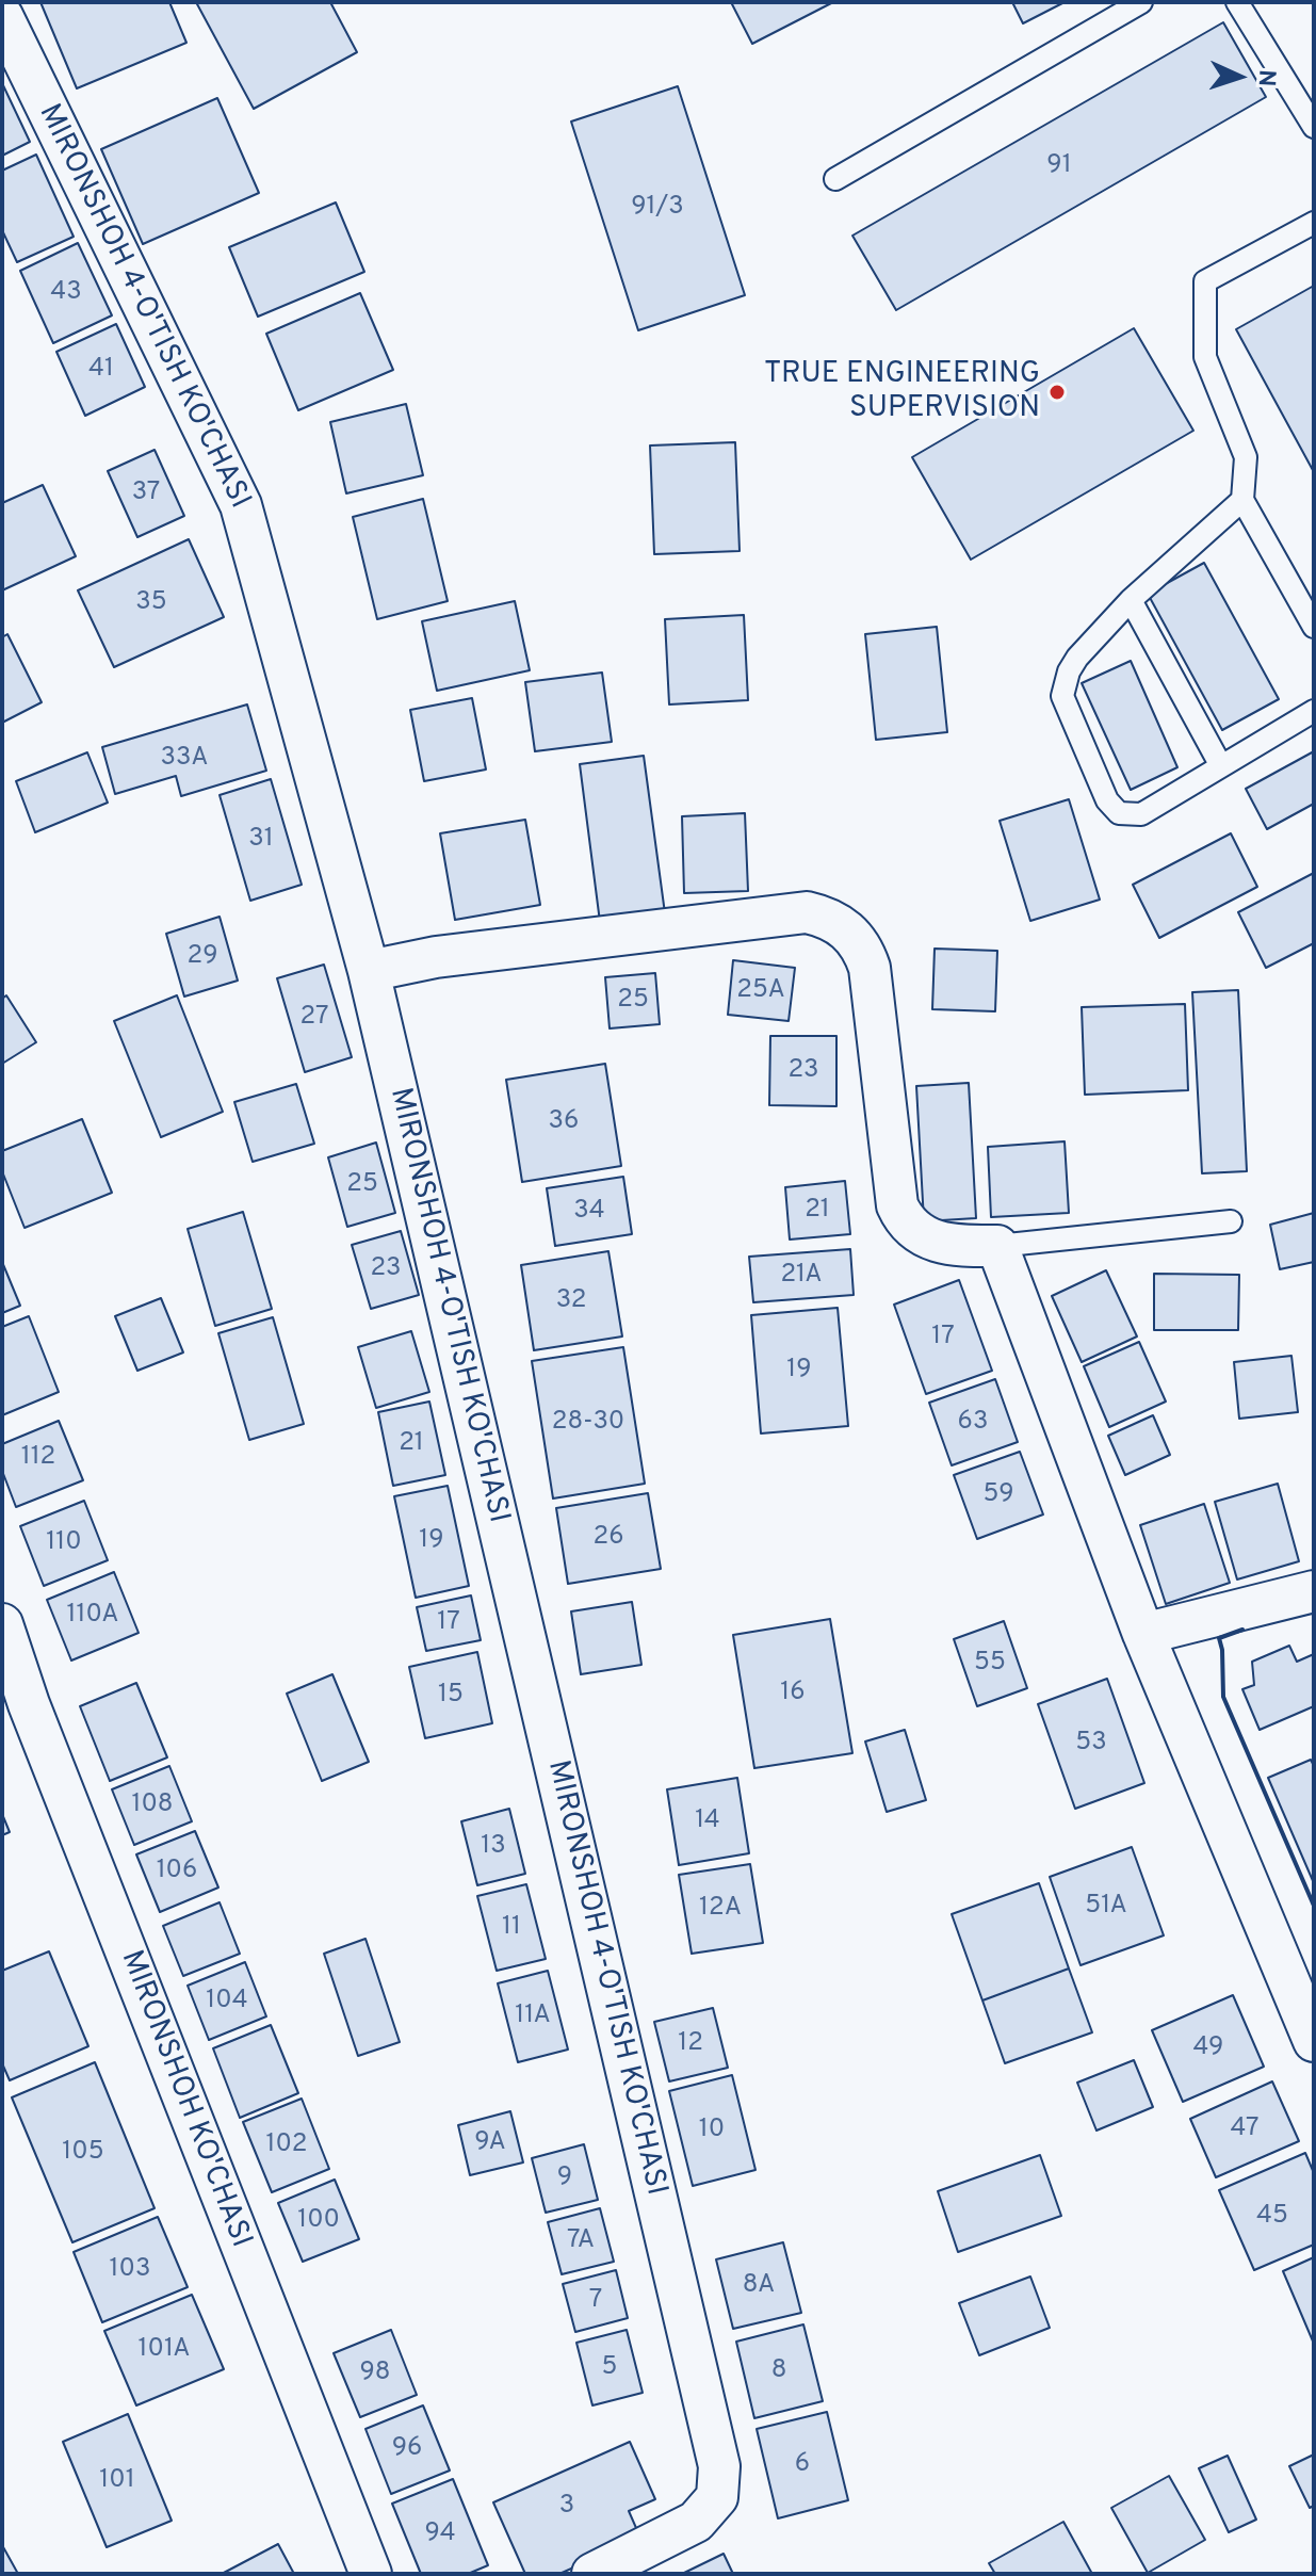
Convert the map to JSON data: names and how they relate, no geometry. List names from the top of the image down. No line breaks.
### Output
{"streets":{"street":["MIRONSHOH 4-O'TISH KO'CHASI","MIRONSHOH KO'CHASI"]},"places":["TRUE ENGINEERING SUPERVISION"],"house_numbers":["91","91/3","43","41","37","35","33A","31","29","25A","25","27","23","36","25","21","34","23","21A","32","17","19","28-30","63","21","112","59","26","19","110","110A","17","55","16","15","53","108","14","13","106","51A","12A","11","104","11A","12","49","47","10","9A","102","105","9","45","100","7A","103","8A","7","101A","5","8","98","96","6","101","3","94"],"north":"right"}
